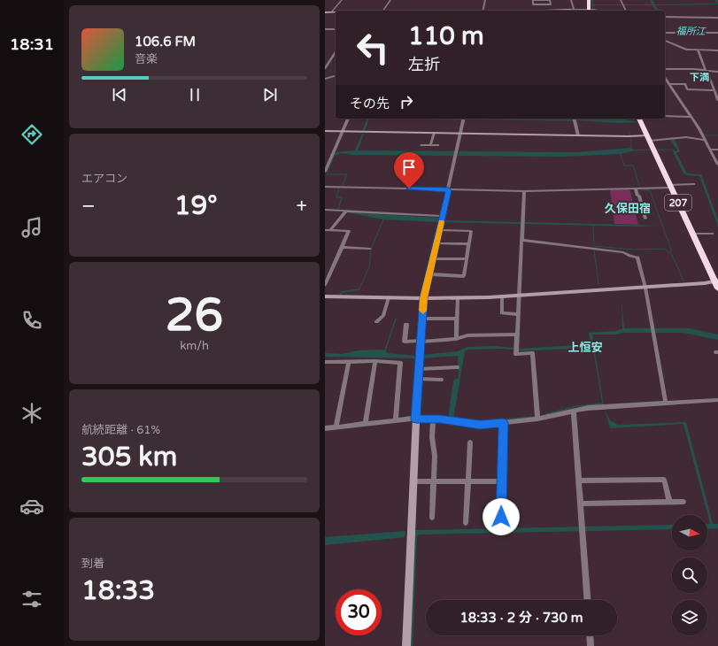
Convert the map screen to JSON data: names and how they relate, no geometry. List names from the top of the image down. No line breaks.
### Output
{"streets":{"highway":["207"]},"districts":["下満","久保田宿","上恒安"],"water":["福所江"],"north":"right","page":{"tabs":"18:31","turn":["110 m","左折"],"song":["106.6 FM","音楽"],"then":"その先","tile":["エアコン",["26","km/h"],["航続距離 · 61%","305 km"],["到着","18:33"]],"heat":["−","19°","+"],"limit":"30","trip":"18:33 · 2 分 · 730 m"}}
